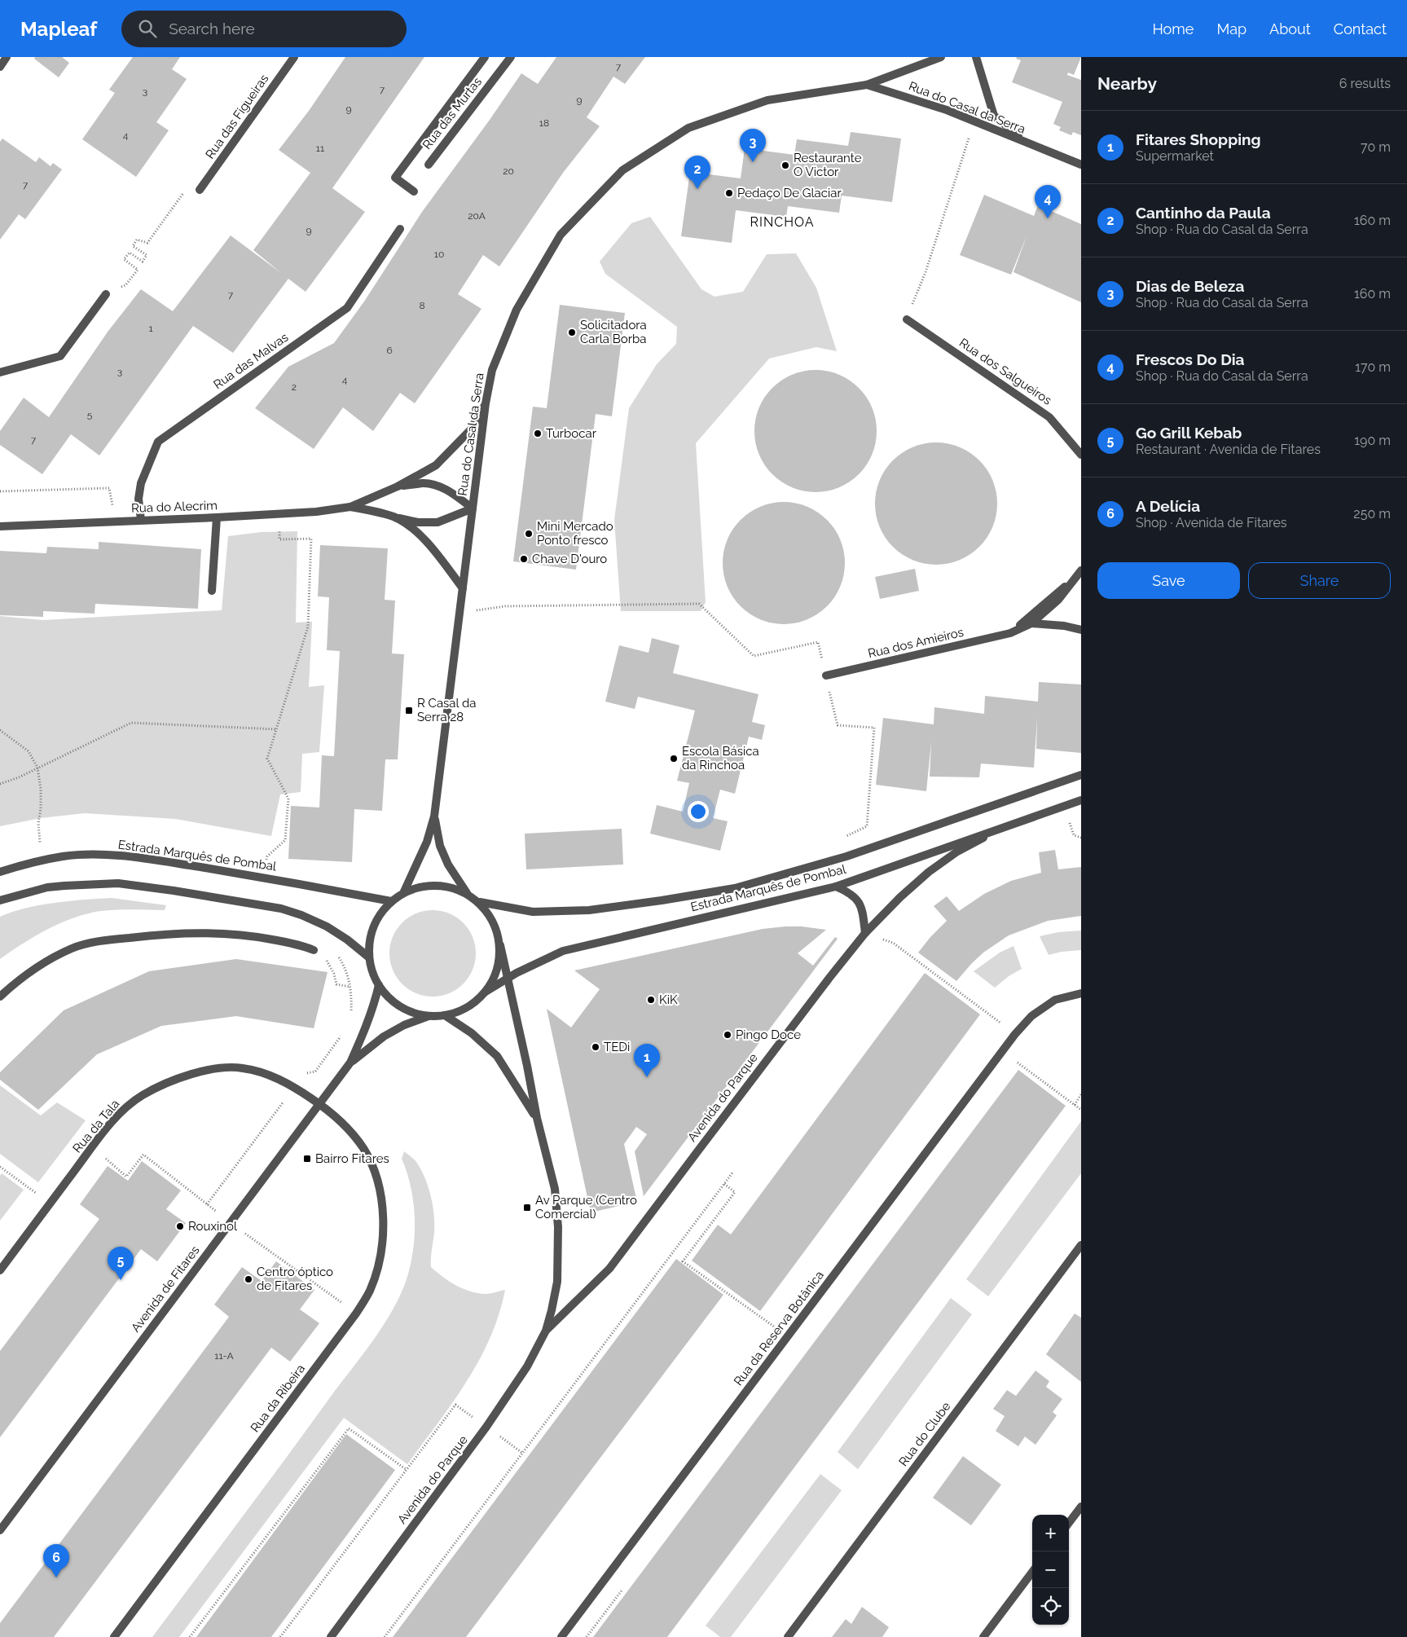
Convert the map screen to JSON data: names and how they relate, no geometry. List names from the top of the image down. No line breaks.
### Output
{"streets":{"street":["Rua do Casal da Serra","Rua das Murtas","Rua das Figueiras","Rua das Malvas","Rua dos Salgueiros","Rua do Alecrim","Rua dos Amieiros","Estrada Marquês de Pombal","Avenida do Parque","Rua da Tala","Avenida de Fitares","Rua da Reserva Botânica","Rua da Ribeira","Rua do Clube"]},"crossings":[["Rua do Casal da Serra","Rua do Alecrim"],["Rua do Casal da Serra","Estrada Marquês de Pombal"],["Rua do Casal da Serra","Avenida do Parque"],["Rua do Casal da Serra","Avenida de Fitares"],["Rua das Malvas","Rua do Alecrim"],["Estrada Marquês de Pombal","Avenida do Parque"],["Estrada Marquês de Pombal","Avenida de Fitares"],["Avenida do Parque","Avenida de Fitares"],["Rua da Tala","Avenida de Fitares"],["Rua da Tala","Rua da Ribeira"],["Avenida de Fitares","Rua da Ribeira"]],"districts":["RINCHOA"],"places":{"other":["Restaurante O Victor","Pedaço De Glaciar","Solicitadora Carla Borba","Turbocar","Mini Mercado Ponto fresco","Chave D'ouro","Escola Básica da Rinchoa","KiK","Pingo Doce","TEDi","Rouxinol","Centro óptico de Fitares"],"transit":["R Casal da Serra 28","Bairro Fitares","Av Parque (Centro Comercial)"]},"house_numbers":["7","7","3","9","9","18","4","11","20","7","20A","9","10","7","8","1","6","3","4","2","5","7","11-A"],"page":{"header":"Mapleaf","search":"Search here","nav":["Home","Map","About","Contact"],"heading":["Nearby","6 results"],"list":[{"mark":"1","name":"Fitares Shopping","note":"Supermarket","value":"70 m"},{"mark":"2","name":"Cantinho da Paula","note":"Shop · Rua do Casal da Serra","value":"160 m"},{"mark":"3","name":"Dias de Beleza","note":"Shop · Rua do Casal da Serra","value":"160 m"},{"mark":"4","name":"Frescos Do Dia","note":"Shop · Rua do Casal da Serra","value":"170 m"},{"mark":"5","name":"Go Grill Kebab","note":"Restaurant · Avenida de Fitares","value":"190 m"},{"mark":"6","name":"A Delícia","note":"Shop · Avenida de Fitares","value":"250 m"}],"pins":["3","2","4","1","5","6"],"buttons":["Save","Share"],"map_buttons":["+","−"]}}
